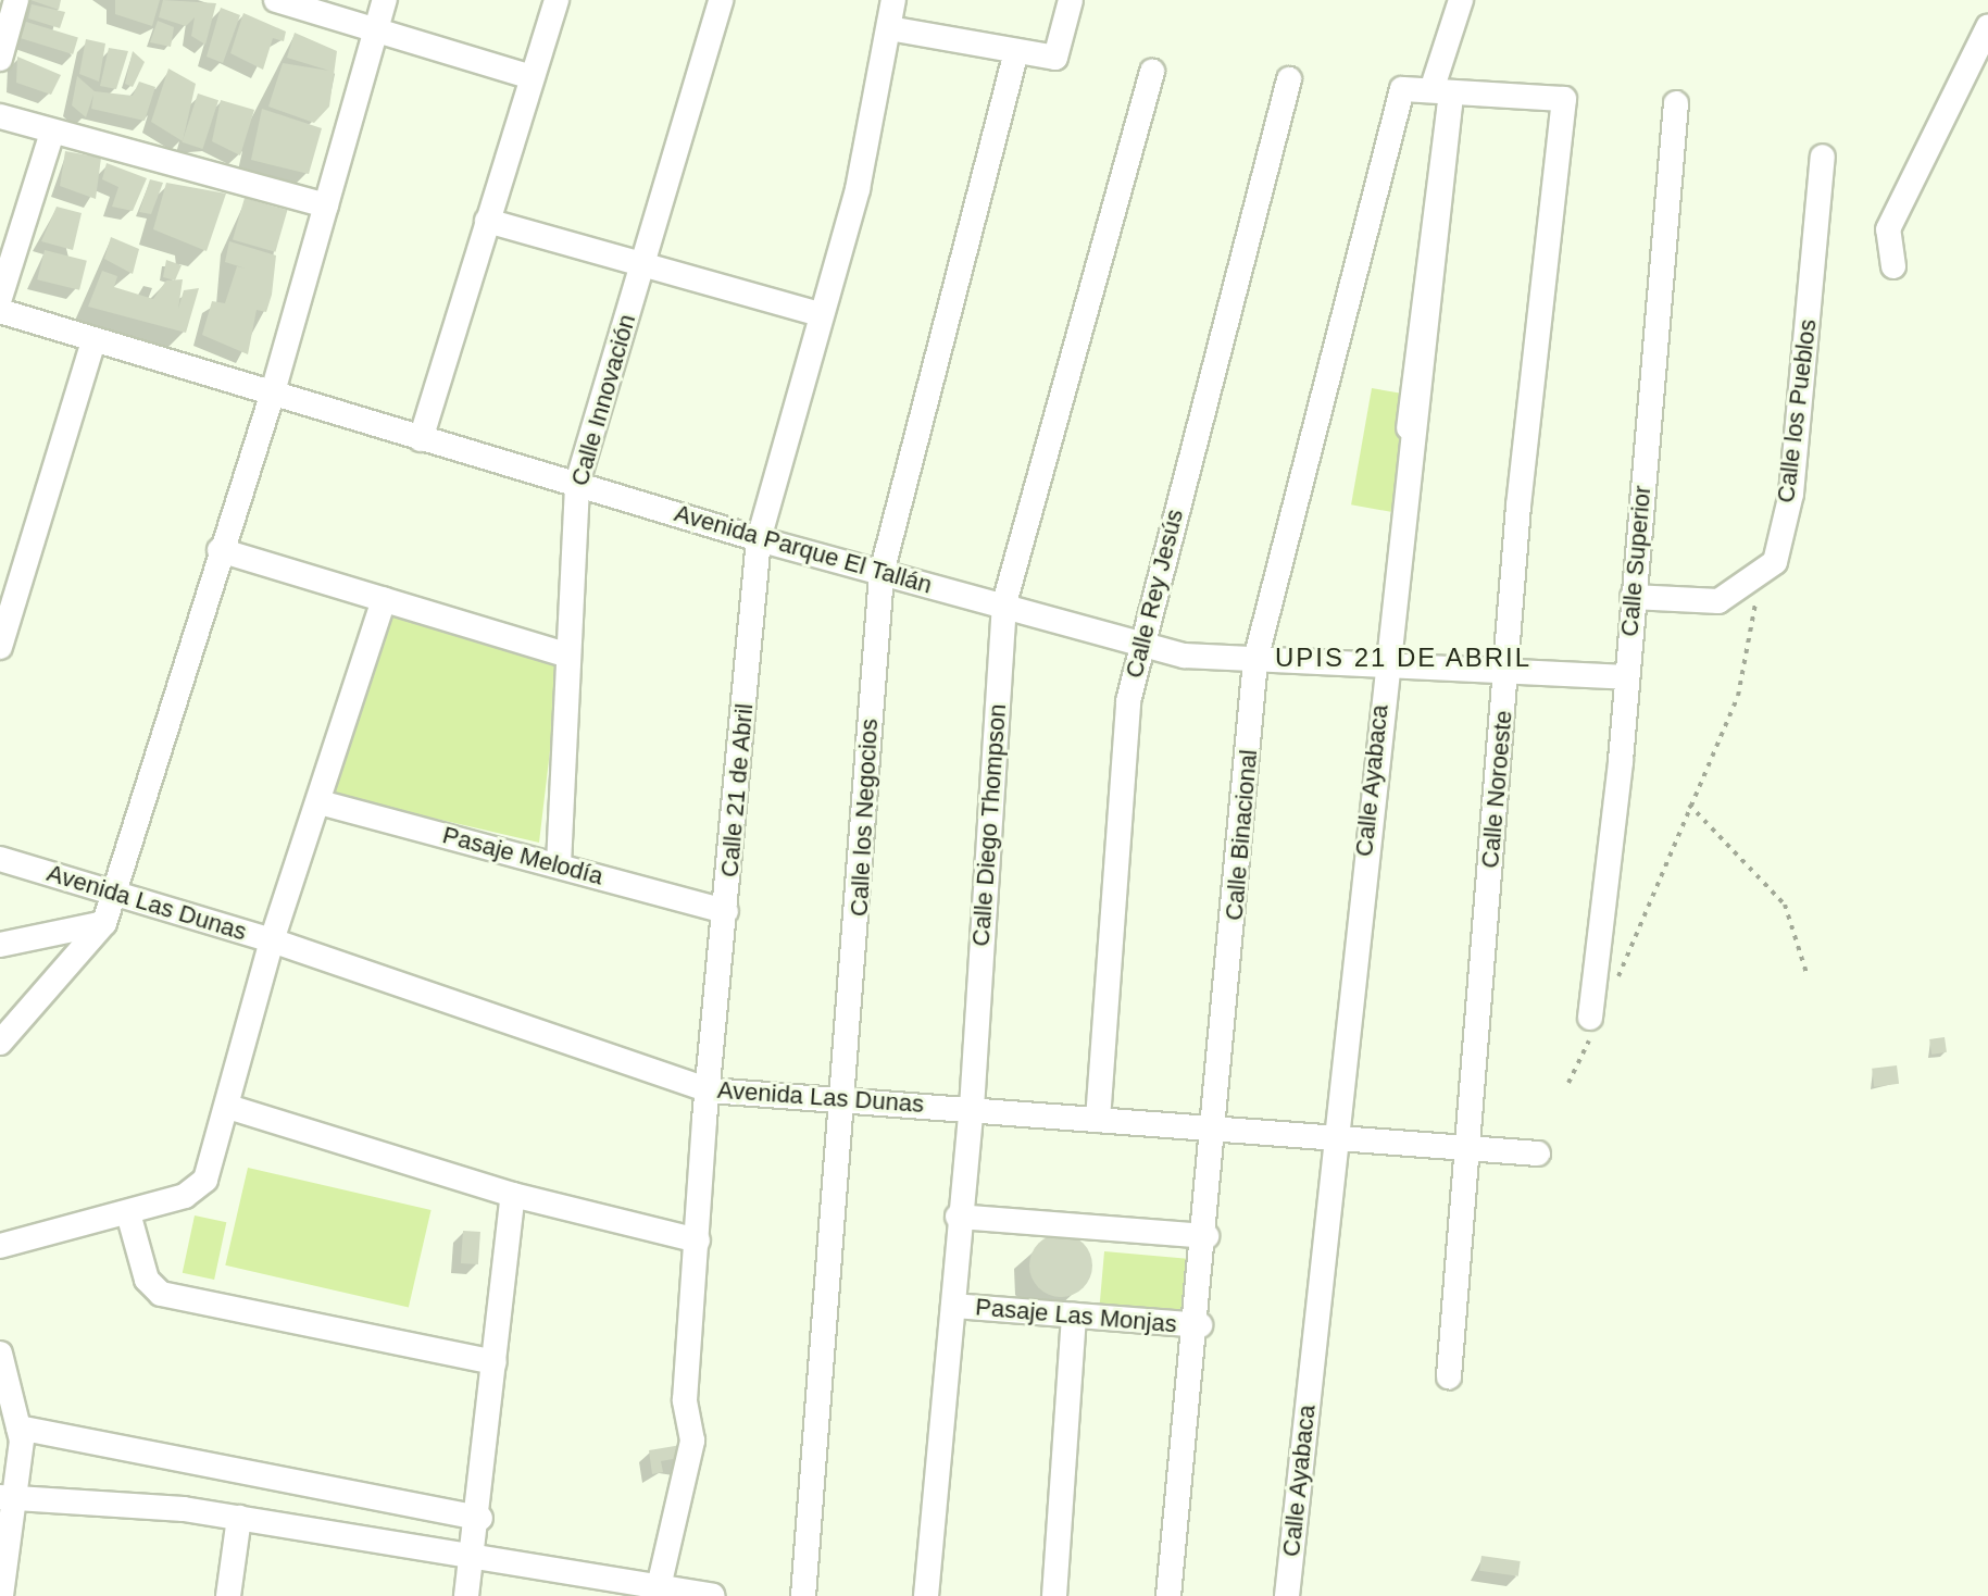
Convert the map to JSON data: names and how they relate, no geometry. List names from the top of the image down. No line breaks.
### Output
{"streets":{"street":["Calle Innovación","Calle los Pueblos","Avenida Parque El Tallán","Calle Superior","Calle Rey Jesús","Calle Ayabaca","Calle Noroeste","Calle 21 de Abril","Calle los Negocios","Calle Diego Thompson","Calle Binacional","Pasaje Melodía","Avenida Las Dunas","Pasaje Las Monjas"]},"crossings":[["Calle Innovación","Avenida Parque El Tallán"],["Calle Innovación","Pasaje Melodía"],["Avenida Parque El Tallán","Calle Superior"],["Avenida Parque El Tallán","Calle Rey Jesús"],["Avenida Parque El Tallán","Calle Ayabaca"],["Avenida Parque El Tallán","Calle Noroeste"],["Avenida Parque El Tallán","Calle 21 de Abril"],["Avenida Parque El Tallán","Calle los Negocios"],["Avenida Parque El Tallán","Calle Diego Thompson"],["Avenida Parque El Tallán","Calle Binacional"],["Calle Rey Jesús","Avenida Las Dunas"],["Calle Ayabaca","Calle Noroeste"],["Calle Ayabaca","Calle Binacional"],["Calle Ayabaca","Avenida Las Dunas"],["Calle Noroeste","Calle Binacional"],["Calle Noroeste","Avenida Las Dunas"],["Calle 21 de Abril","Pasaje Melodía"],["Calle 21 de Abril","Avenida Las Dunas"],["Calle los Negocios","Avenida Las Dunas"],["Calle Diego Thompson","Avenida Las Dunas"],["Calle Diego Thompson","Pasaje Las Monjas"],["Calle Binacional","Avenida Las Dunas"],["Calle Binacional","Pasaje Las Monjas"]],"districts":["UPIS 21 DE ABRIL"]}
